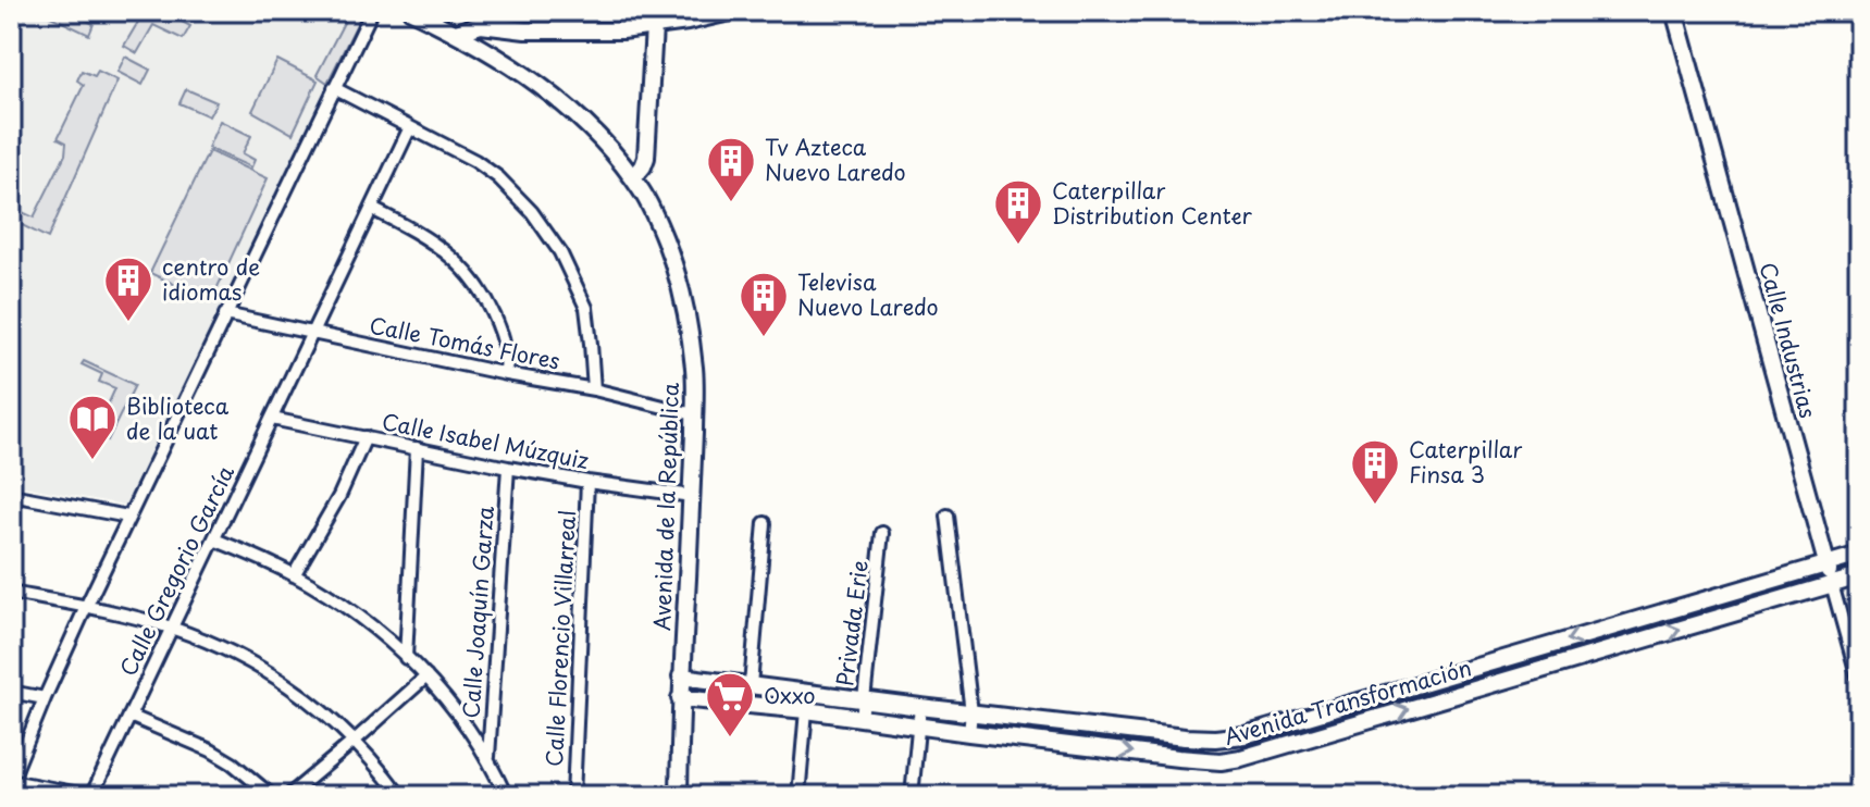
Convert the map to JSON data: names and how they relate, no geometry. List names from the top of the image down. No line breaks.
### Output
{"streets":{"main road":["Calle Industrias","Avenida de la República","Avenida Transformación"],"street":["Calle Tomás Flores","Calle Isabel Múzquiz","Calle Gregorio García","Calle Joaquín Garza","Privada Erie","Calle Florencio Villarreal"]},"crossings":[["Calle Industrias","Avenida Transformación"],["Calle Tomás Flores","Avenida de la República"],["Calle Tomás Flores","Calle Gregorio García"],["Calle Isabel Múzquiz","Avenida de la República"],["Calle Isabel Múzquiz","Calle Gregorio García"],["Calle Isabel Múzquiz","Calle Joaquín Garza"],["Calle Isabel Múzquiz","Calle Florencio Villarreal"],["Avenida de la República","Avenida Transformación"],["Privada Erie","Avenida Transformación"]],"places":{"building":["Tv Azteca Nuevo Laredo","Caterpillar Distribution Center","centro de idiomas","Televisa Nuevo Laredo","Caterpillar Finsa 3"],"library":["Biblioteca de la uat"],"supermarket":["Oxxo"]}}
